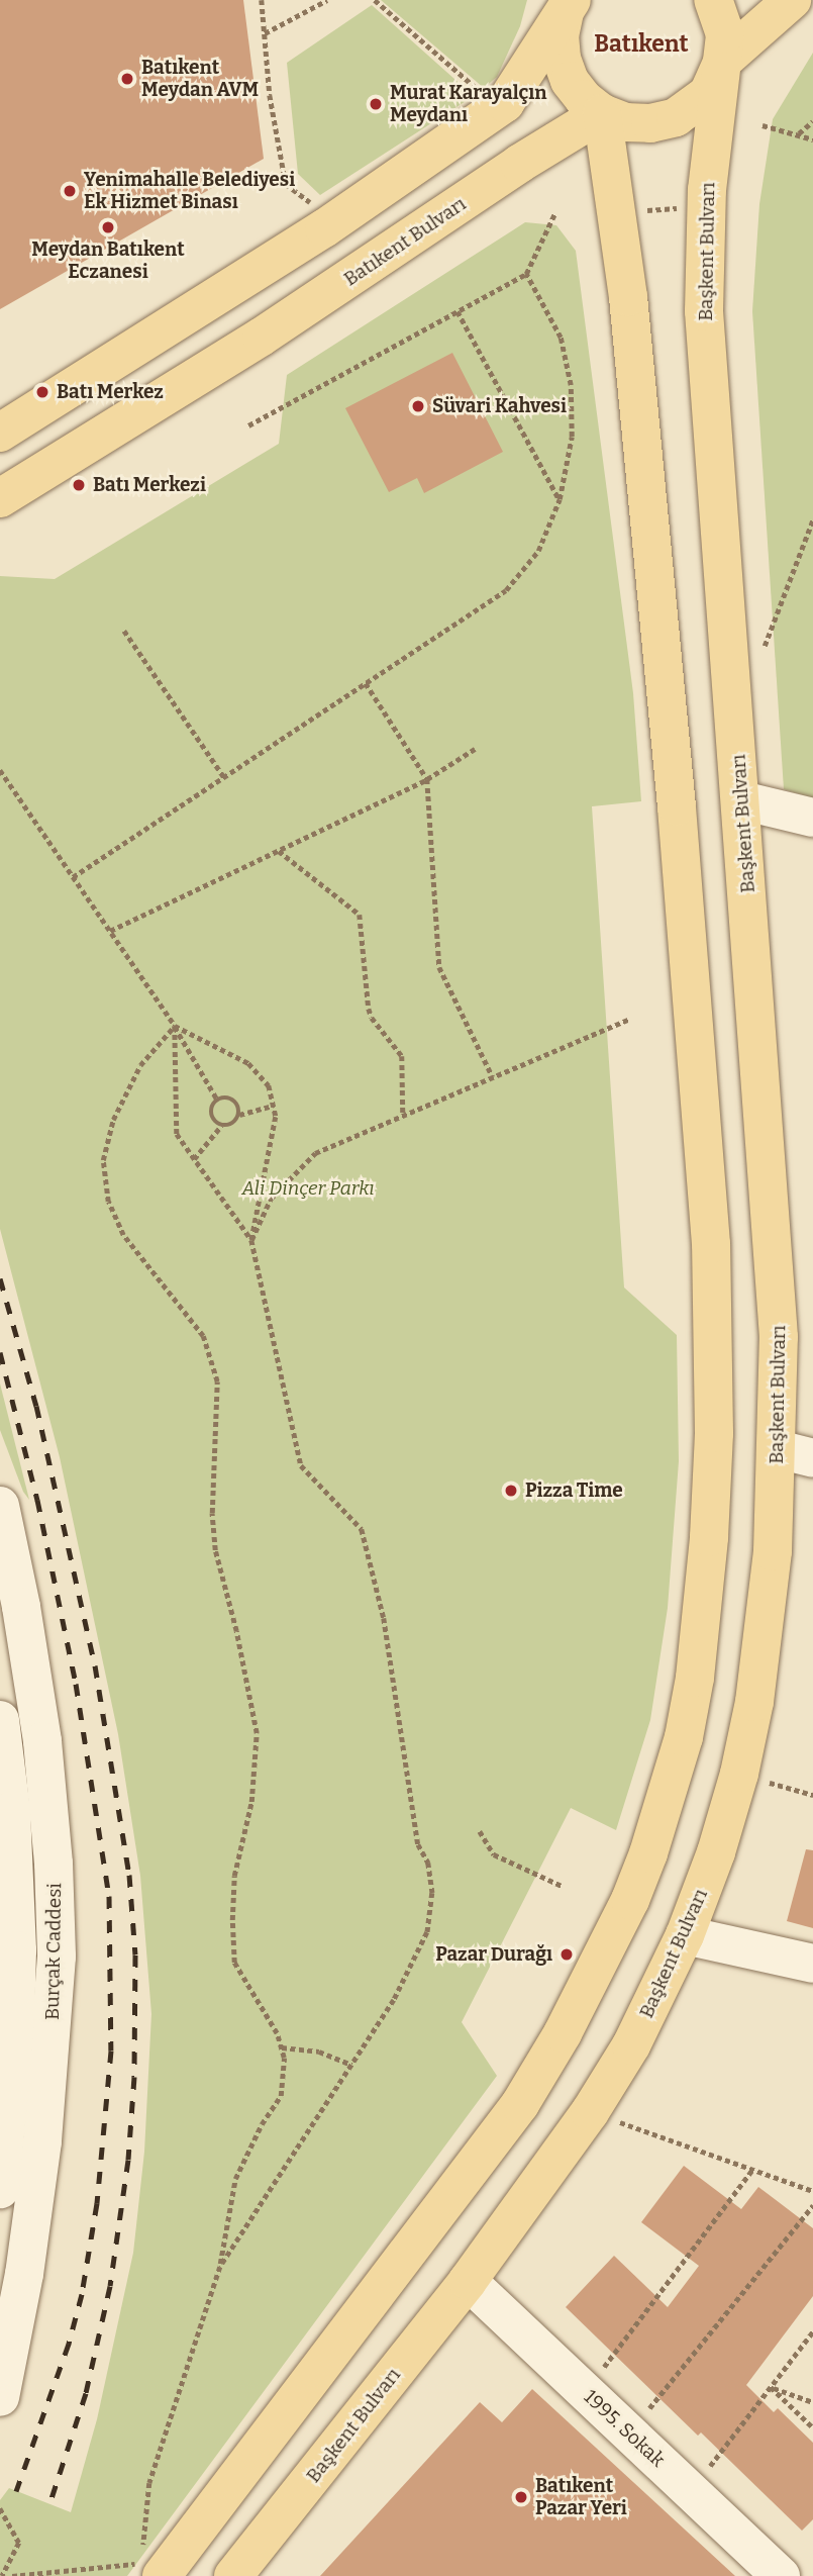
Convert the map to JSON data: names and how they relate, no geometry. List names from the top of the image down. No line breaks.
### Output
{"streets":{"main road":["Batıkent Bulvarı","Başkent Bulvarı"],"street":["Burçak Caddesi","1995. Sokak"]},"crossings":[["Başkent Bulvarı","1995. Sokak"]],"districts":["Batıkent"],"parks":["Ali Dinçer Parkı"],"places":["Batıkent Meydan AVM","Murat Karayalçın Meydanı","Yenimahalle Belediyesi Ek Hizmet Binası","Meydan Batıkent Eczanesi","Batı Merkez","Süvari Kahvesi","Batı Merkezi","Pizza Time","Pazar Durağı","Batıkent Pazar Yeri"]}
